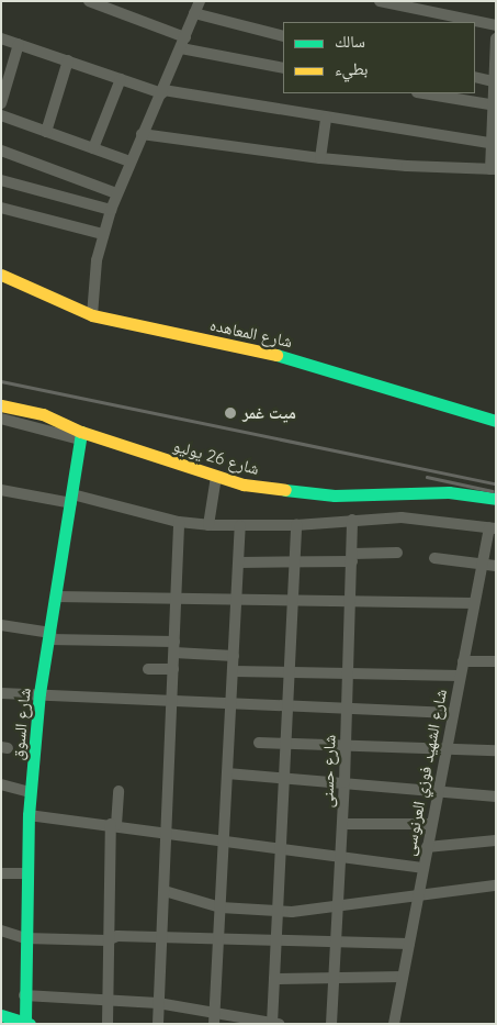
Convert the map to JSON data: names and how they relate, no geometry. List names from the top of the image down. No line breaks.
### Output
{"streets":{"street":["شارع المعاهده","شارع 26 يوليو","شارع السوق","شارع حسنى","شارع الشهيد فوزي العرنوسى"]},"crossings":[["شارع 26 يوليو","شارع السوق"]],"places":["ميت غمر"],"legend":["سالك","بطيء"]}
